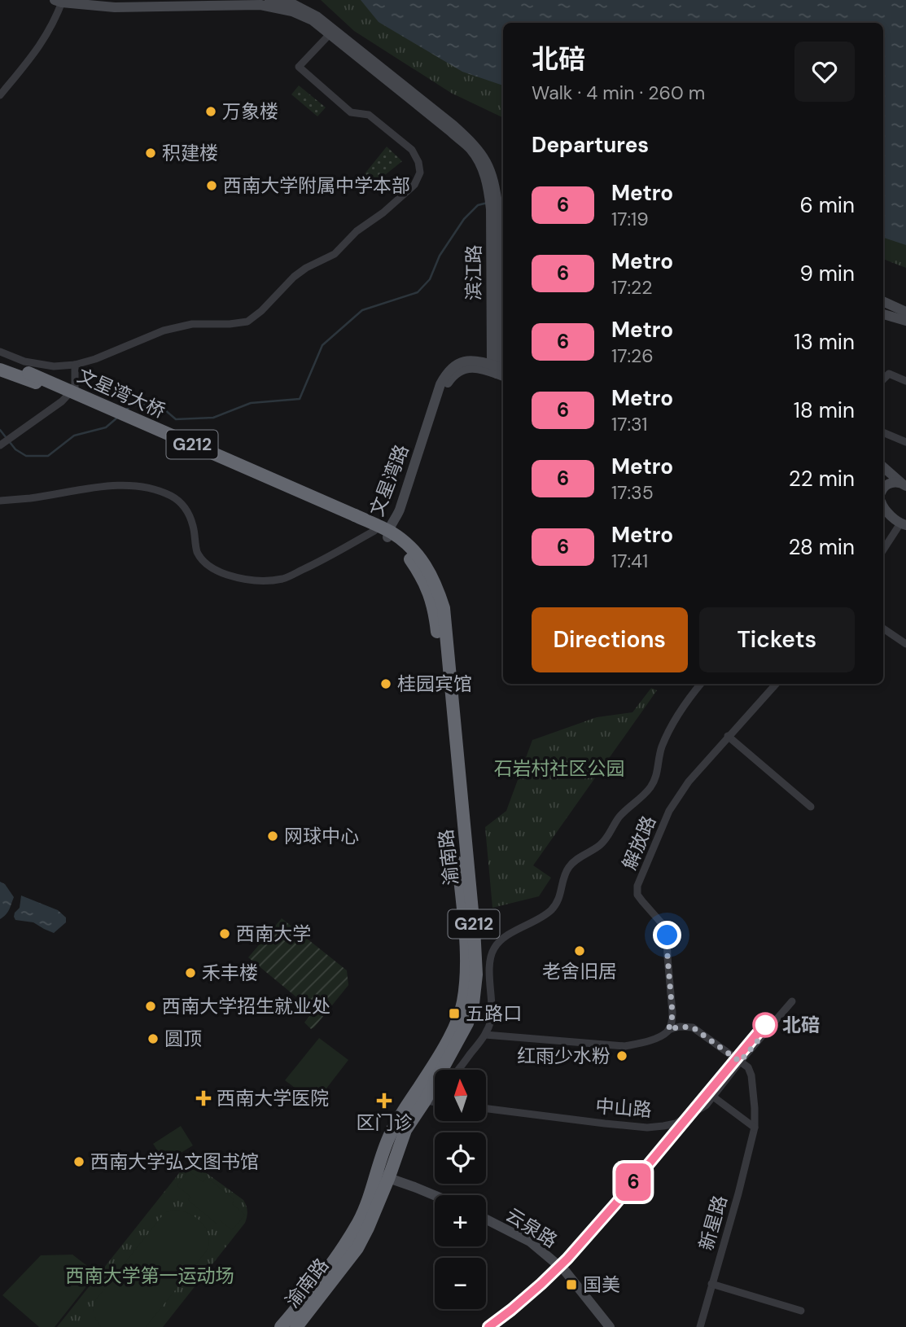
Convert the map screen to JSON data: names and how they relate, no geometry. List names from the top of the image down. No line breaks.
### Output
{"streets":{"highway":["文星湾大桥","G212","渝南路"],"main road":["滨江路","文星湾路","云泉路"],"street":["解放路","中山路","新星路"]},"crossings":[["滨江路","文星湾路"],["文星湾大桥","G212"],["文星湾大桥","渝南路"],["文星湾路","渝南路"],["中山路","新星路"]],"parks":["石岩村社区公园","西南大学第一运动场"],"places":{"other":["万象楼","积建楼","西南大学附属中学本部","桂园宾馆","网球中心","西南大学","老舍旧居","禾丰楼","西南大学招生就业处","北碚","圆顶","红雨少水粉","西南大学弘文图书馆"],"transit":["五路口","国美"],"health":["西南大学医院","区门诊"]},"lines":["metro line 6"],"north":"top","page":{"on_map":"6","heading":[["北碚","Walk · 4 min · 260 m"],"Departures"],"list":[{"mark":"6","name":"Metro","note":"17:19","value":"6 min"},{"mark":"6","name":"Metro","note":"17:22","value":"9 min"},{"mark":"6","name":"Metro","note":"17:26","value":"13 min"},{"mark":"6","name":"Metro","note":"17:31","value":"18 min"},{"mark":"6","name":"Metro","note":"17:35","value":"22 min"},{"mark":"6","name":"Metro","note":"17:41","value":"28 min"}],"buttons":["Directions","Tickets"],"map_buttons":["+","−"]}}
